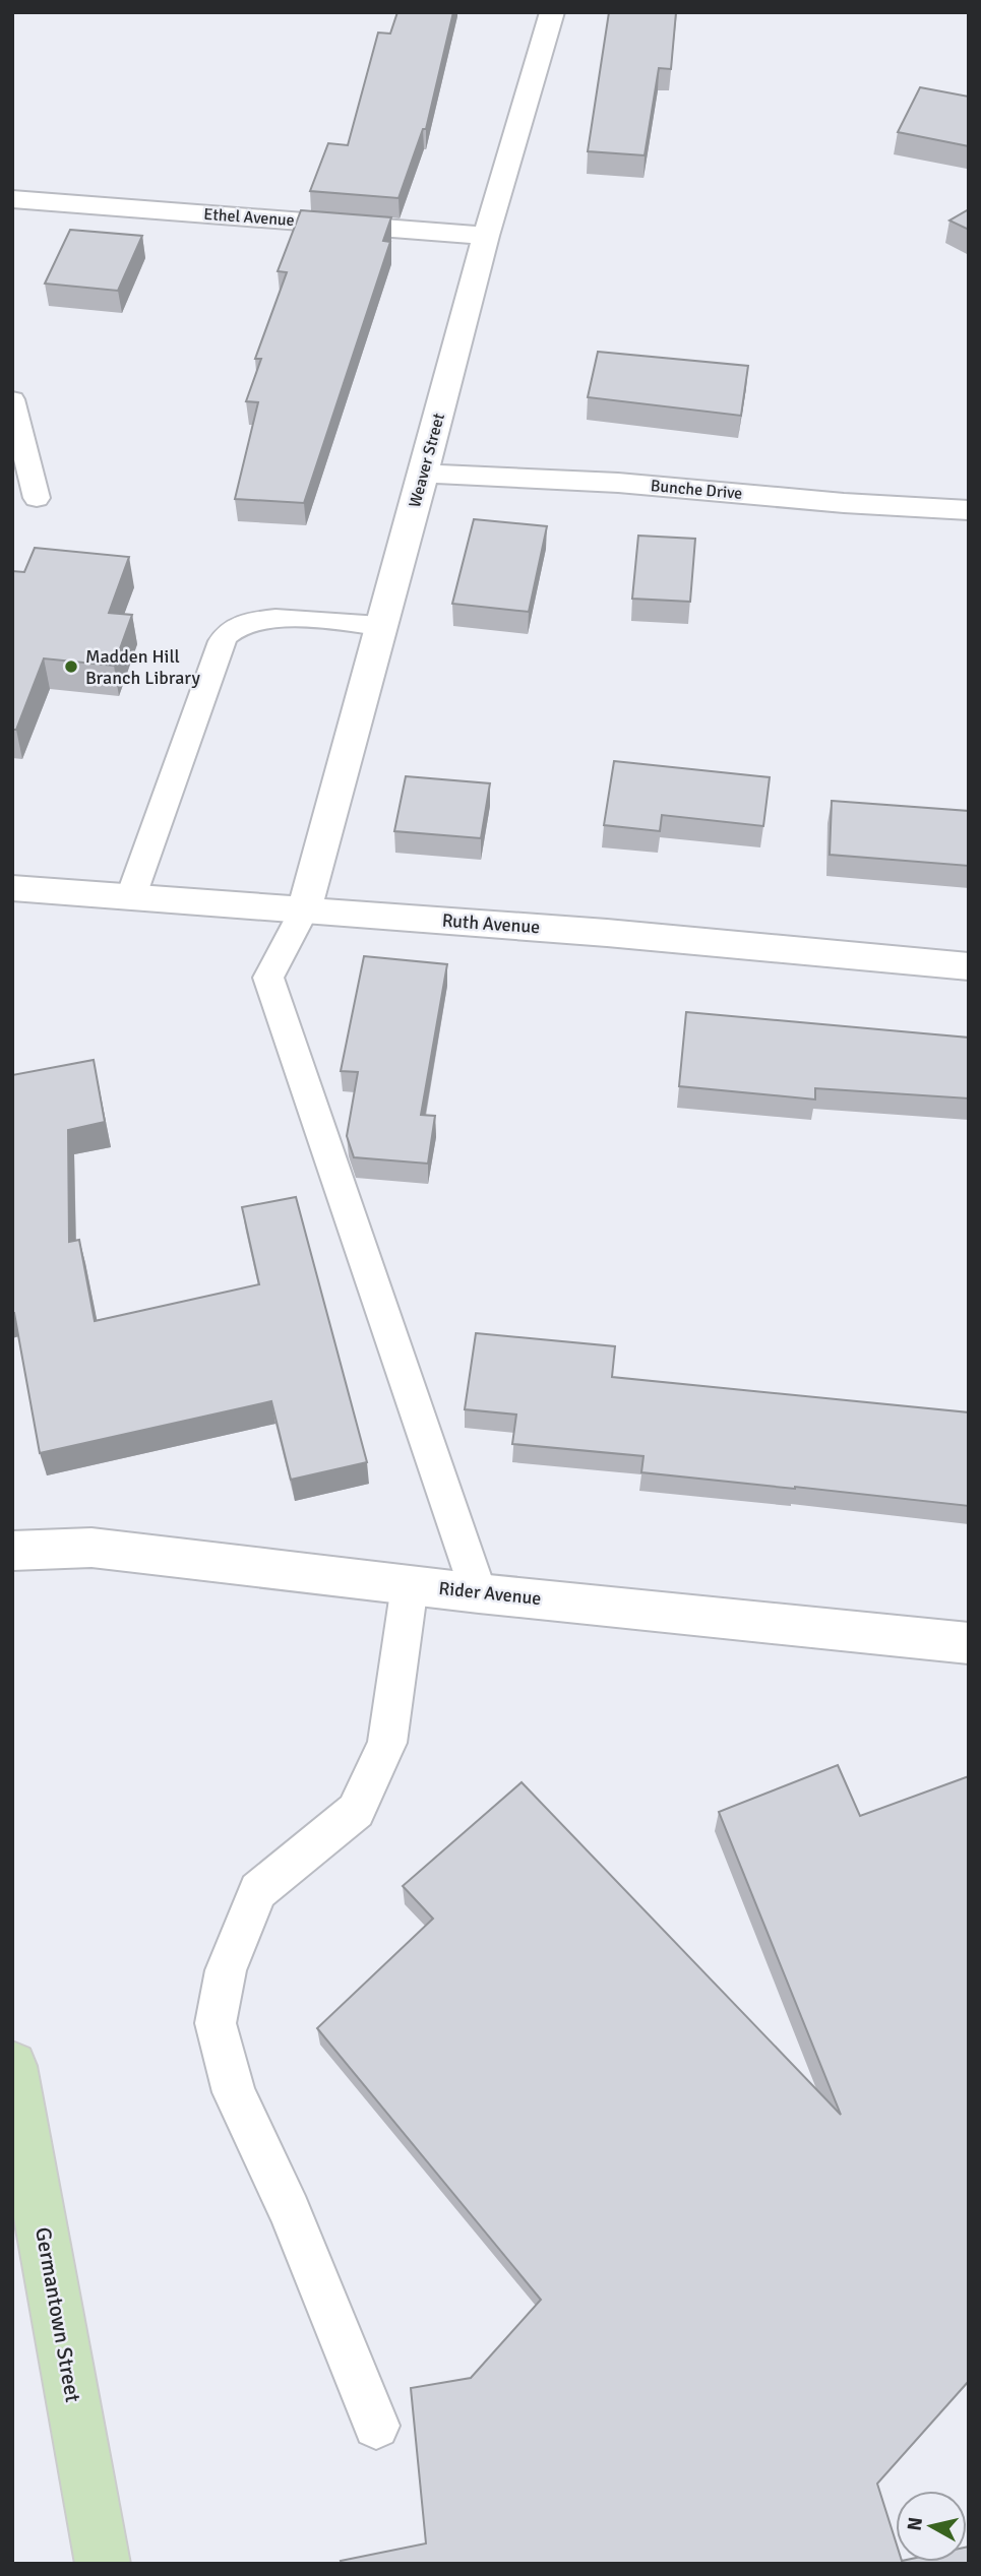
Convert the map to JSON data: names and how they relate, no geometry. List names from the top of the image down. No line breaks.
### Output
{"streets":{"main road":["Germantown Street"],"street":["Ethel Avenue","Weaver Street","Bunche Drive","Ruth Avenue","Rider Avenue"]},"crossings":[["Ethel Avenue","Weaver Street"],["Weaver Street","Bunche Drive"],["Weaver Street","Ruth Avenue"]],"places":["Madden Hill Branch Library"],"north":"left"}
